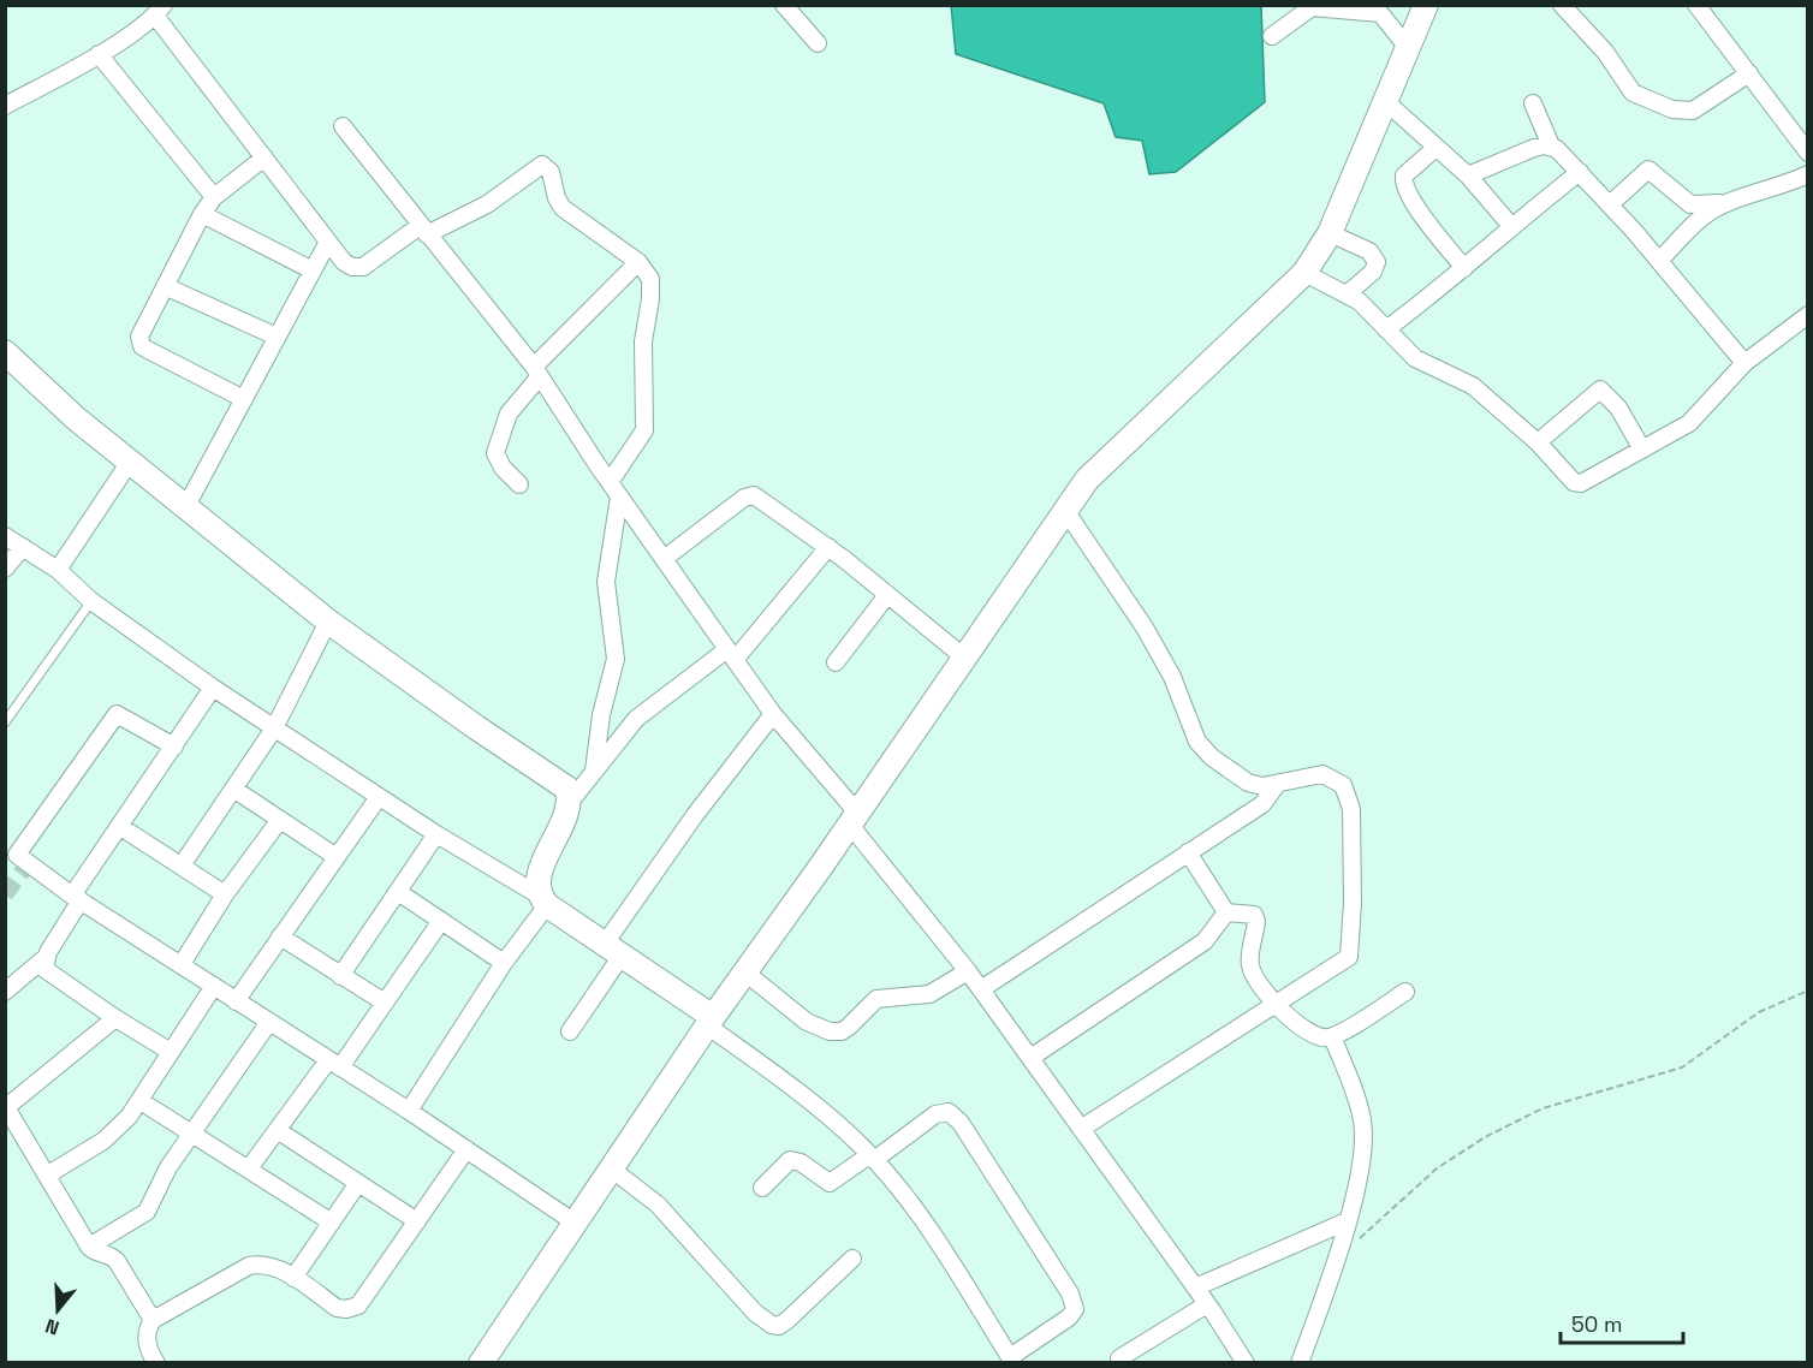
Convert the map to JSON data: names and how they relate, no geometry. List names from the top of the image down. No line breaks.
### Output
{"scale_bar":"50 m","north":"bottom"}
